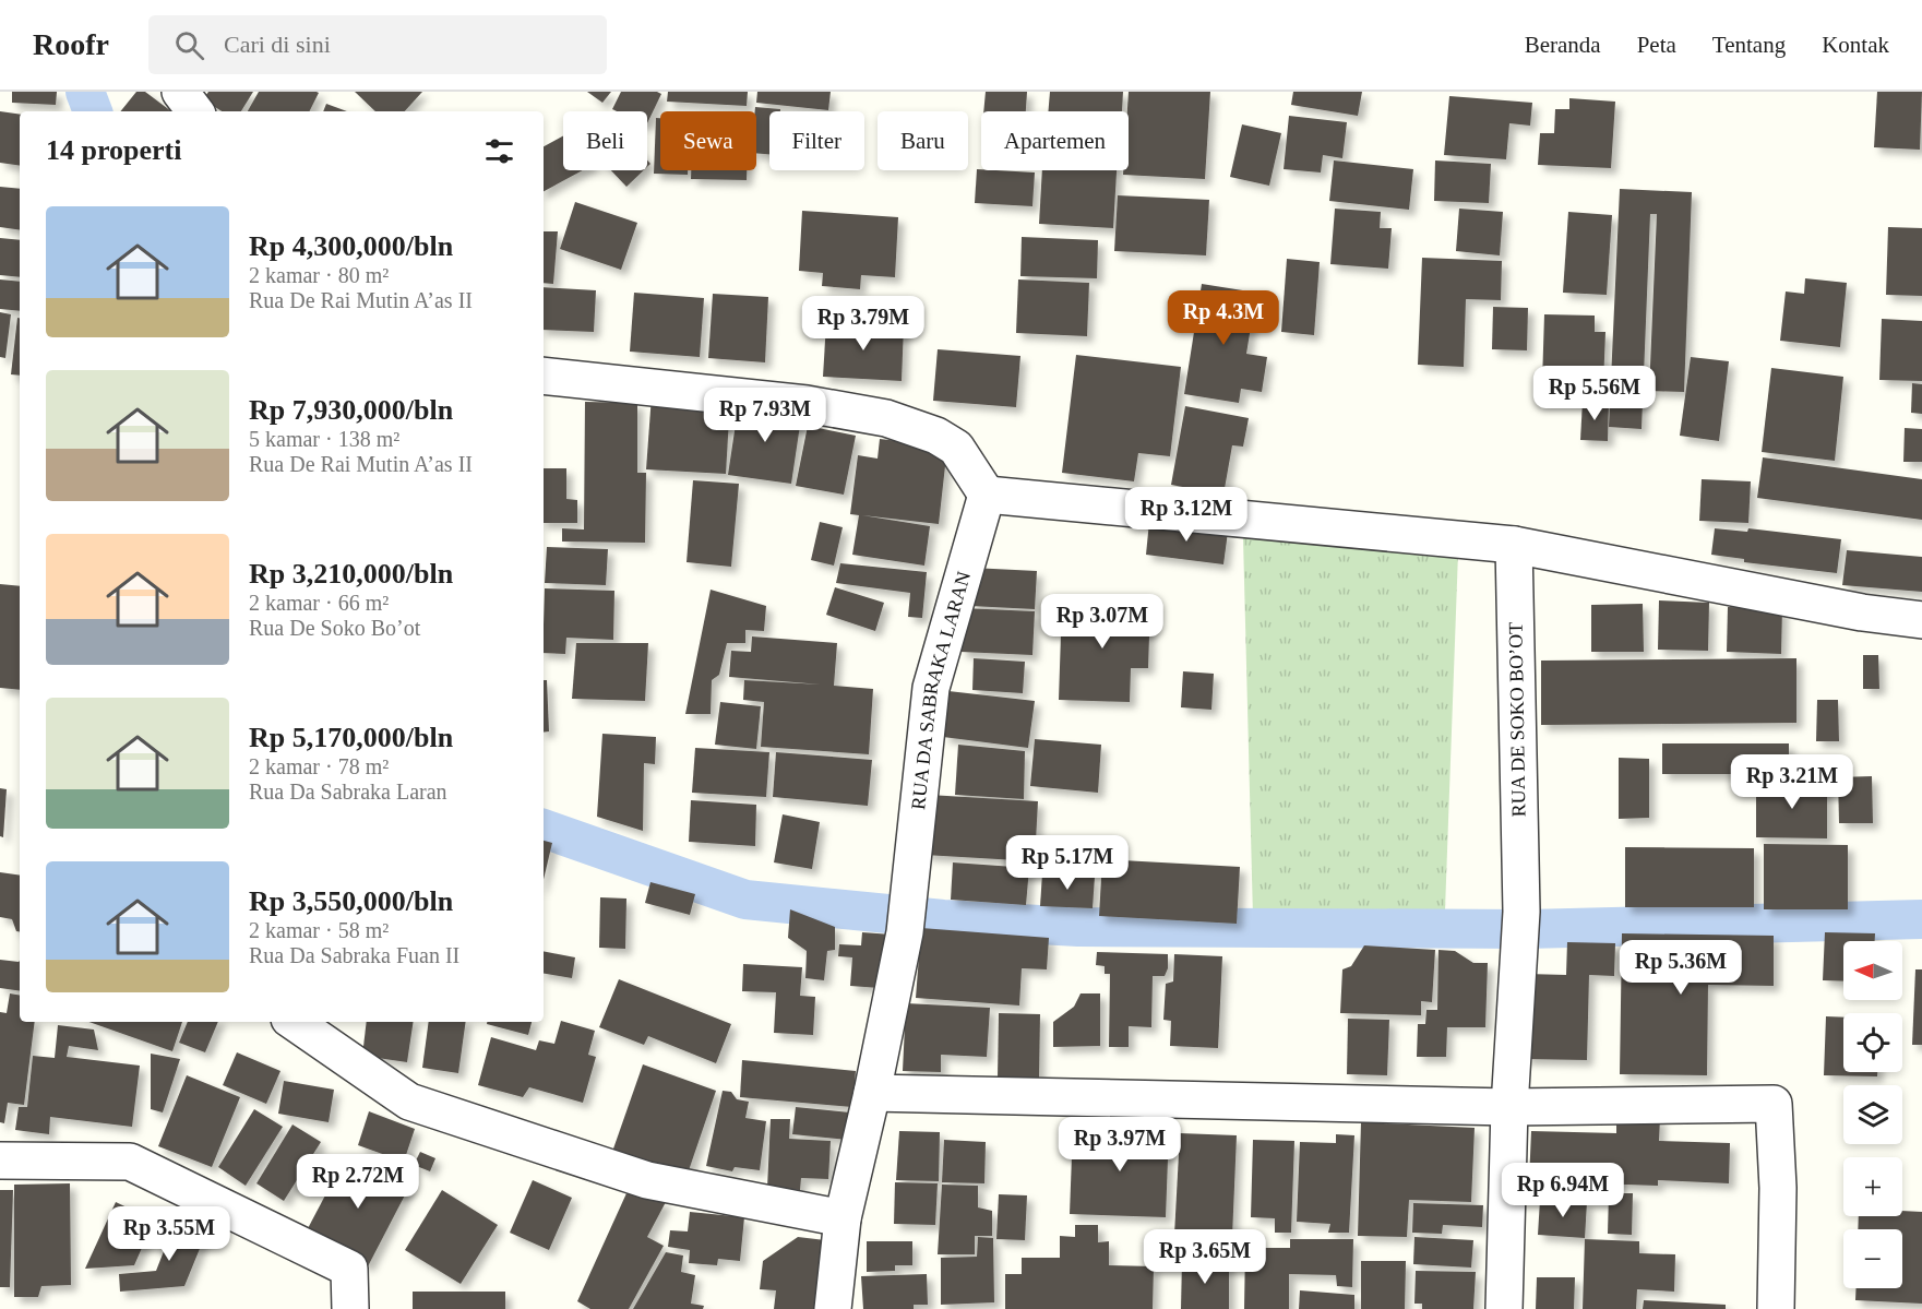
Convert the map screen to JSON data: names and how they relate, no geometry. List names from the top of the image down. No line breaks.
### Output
{"streets":{"street":["RUA DA SABRAKA LARAN","RUA DE SOKO BO’OT"]},"north":"left","page":{"header":"Roofr","search":"Cari di sini","nav":["Beranda","Peta","Tentang","Kontak"],"chip":["Beli","Sewa","Filter","Baru","Apartemen"],"heading":"14 properti","list":[{"name":"Rp 4,300,000/bln","note":"2 kamar · 80 m² · Rua De Rai Mutin A’as II"},{"name":"Rp 7,930,000/bln","note":"5 kamar · 138 m² · Rua De Rai Mutin A’as II"},{"name":"Rp 3,210,000/bln","note":"2 kamar · 66 m² · Rua De Soko Bo’ot"},{"name":"Rp 5,170,000/bln","note":"2 kamar · 78 m² · Rua Da Sabraka Laran"},{"name":"Rp 3,550,000/bln","note":"2 kamar · 58 m² · Rua Da Sabraka Fuan II"}],"price":["Rp 4.3M","Rp 3.79M","Rp 5.56M","Rp 7.93M","Rp 3.12M","Rp 3.07M","Rp 3.21M","Rp 5.17M","Rp 5.36M","Rp 3.97M","Rp 2.72M","Rp 6.94M","Rp 3.55M","Rp 3.65M"],"map_buttons":["+","−"]}}
